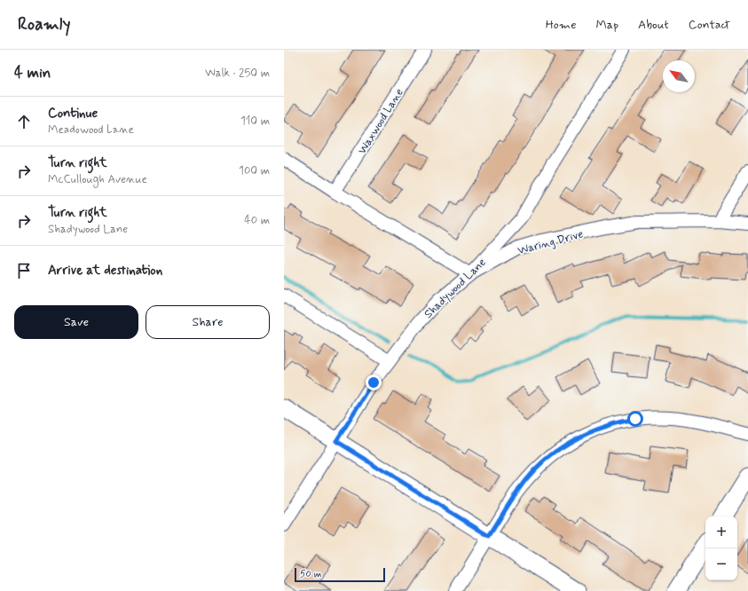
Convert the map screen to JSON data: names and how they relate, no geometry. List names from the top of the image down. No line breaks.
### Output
{"streets":{"street":["Waxwood Lane","Waring Drive","Shadywood Lane"]},"crossings":[["Waring Drive","Shadywood Lane"]],"scale_bar":"50 m","north":"top left","page":{"header":"Roamly","nav":["Home","Map","About","Contact"],"heading":["4 min","Walk · 250 m"],"list":[["Continue","Meadowood Lane","110 m"],["Turn right","McCullough Avenue","100 m"],["Turn right","Shadywood Lane","40 m"],"Arrive at destination"],"buttons":["Save","Share"],"map_buttons":["+","−"],"scale":"50 m"}}
